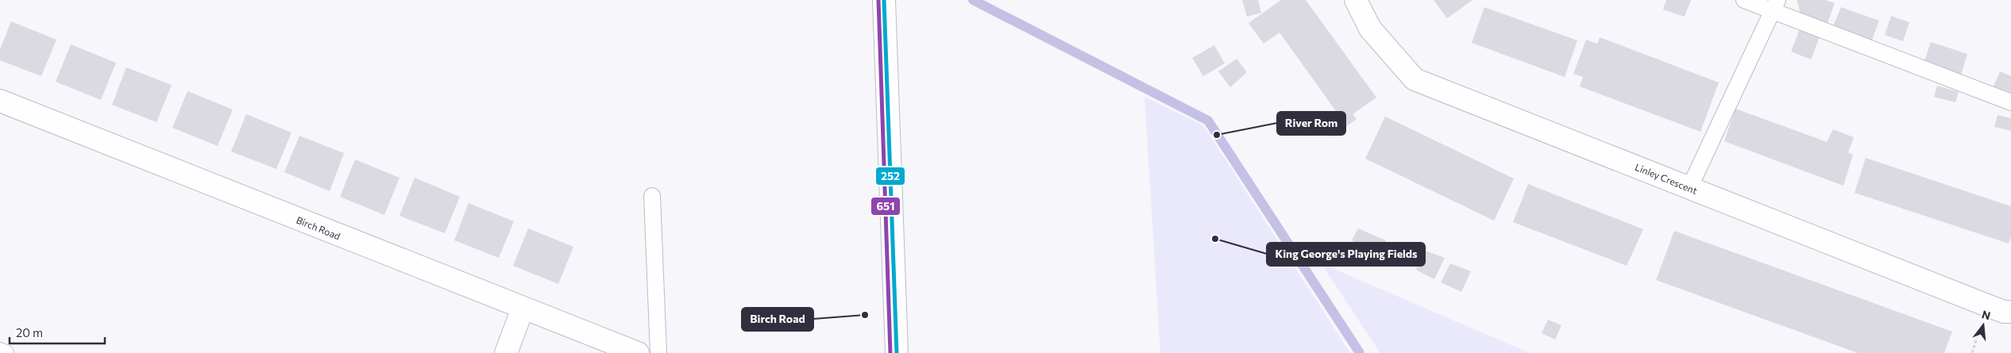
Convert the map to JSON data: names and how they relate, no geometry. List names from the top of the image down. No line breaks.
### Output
{"streets":{"street":["Linley Crescent","Birch Road"]},"places":["River Rom","King George's Playing Fields","Birch Road"],"lines":["transit line 252","transit line 651"],"scale_bar":"20 m","north":"top"}
